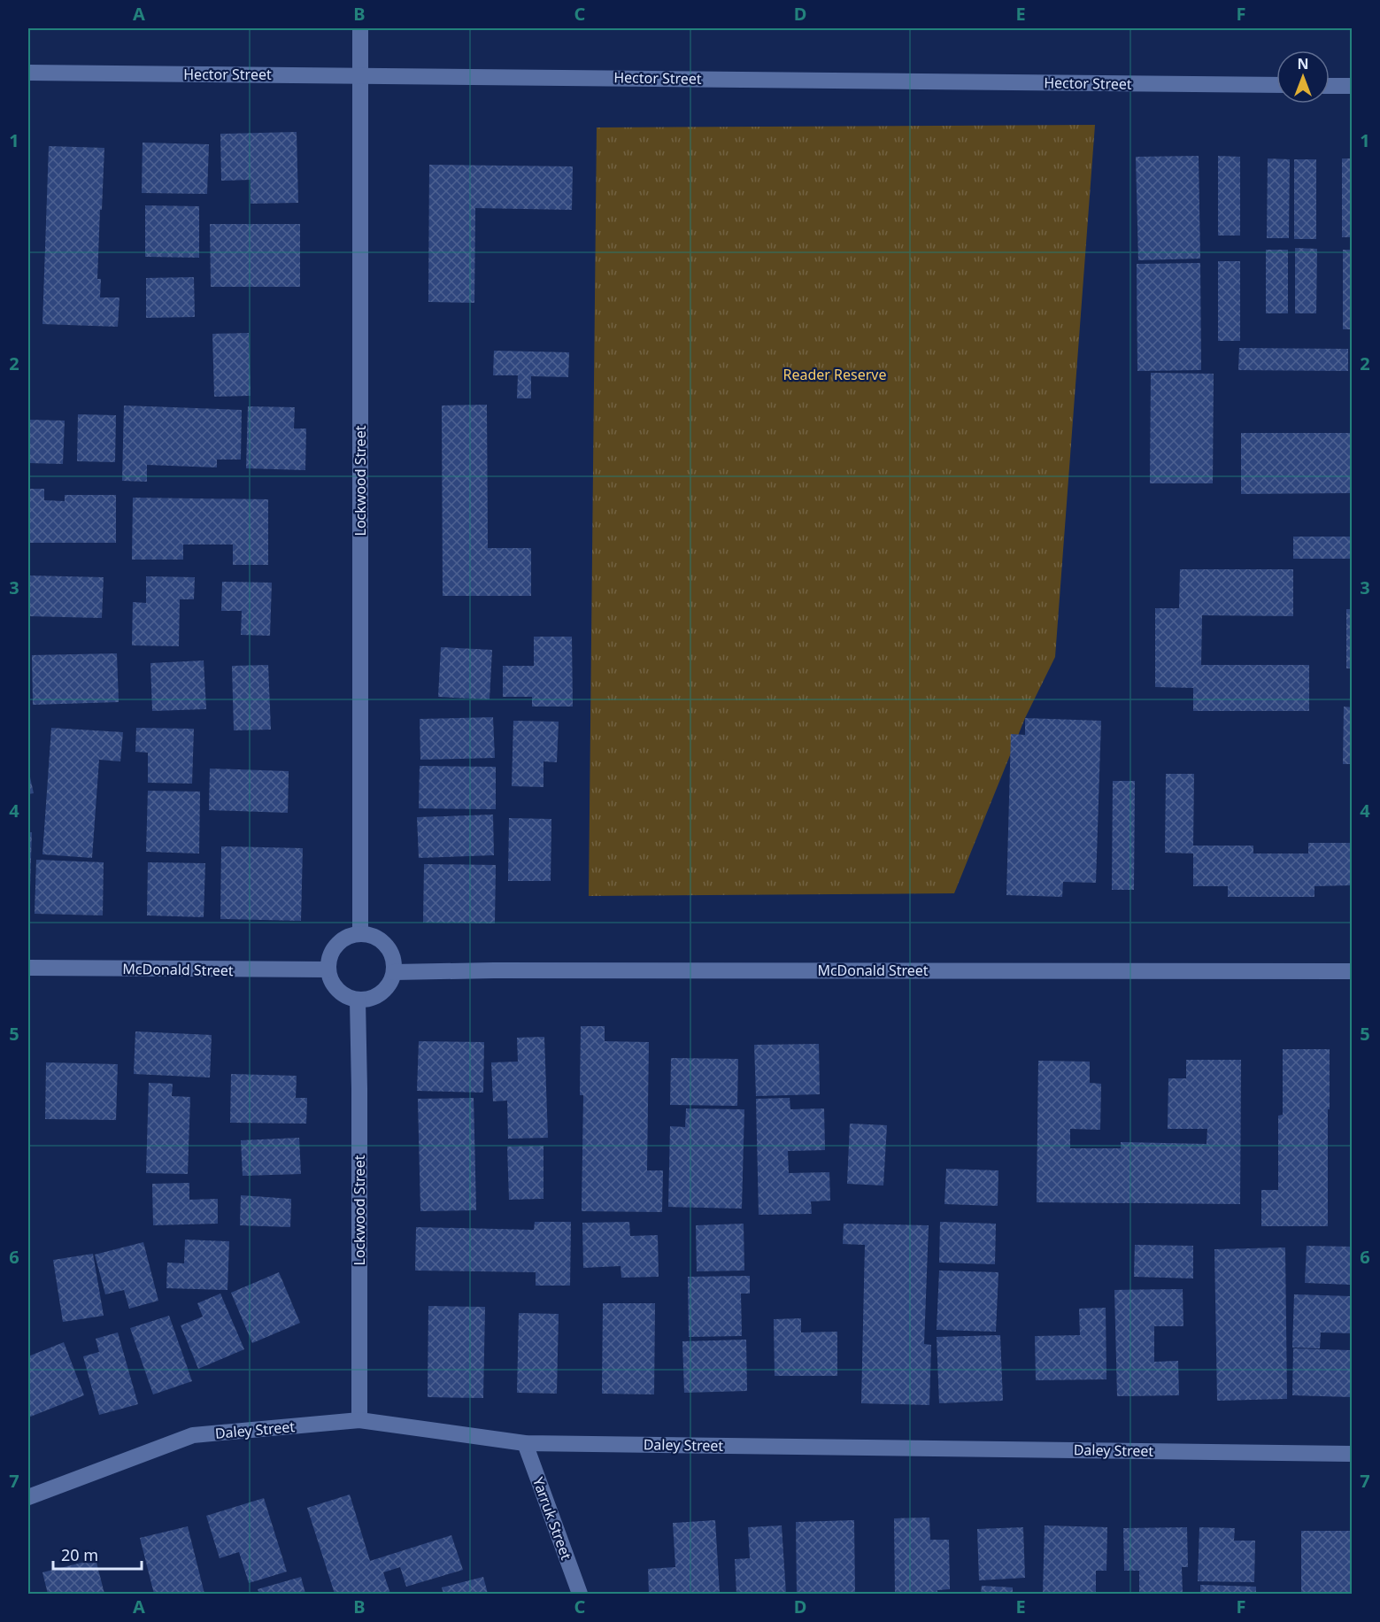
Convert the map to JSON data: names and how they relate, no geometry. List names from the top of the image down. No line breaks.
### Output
{"streets":{"street":["Hector Street","Lockwood Street","McDonald Street","Daley Street","Yarruk Street"]},"crossings":[["Hector Street","Lockwood Street"],["Lockwood Street","McDonald Street"],["Lockwood Street","Daley Street"],["Daley Street","Yarruk Street"]],"parks":["Reader Reserve"],"scale_bar":"20 m","north":"top","grid":{"columns":["A","B","C","D","E","F"],"rows":["1","2","3","4","5","6","7"]}}
